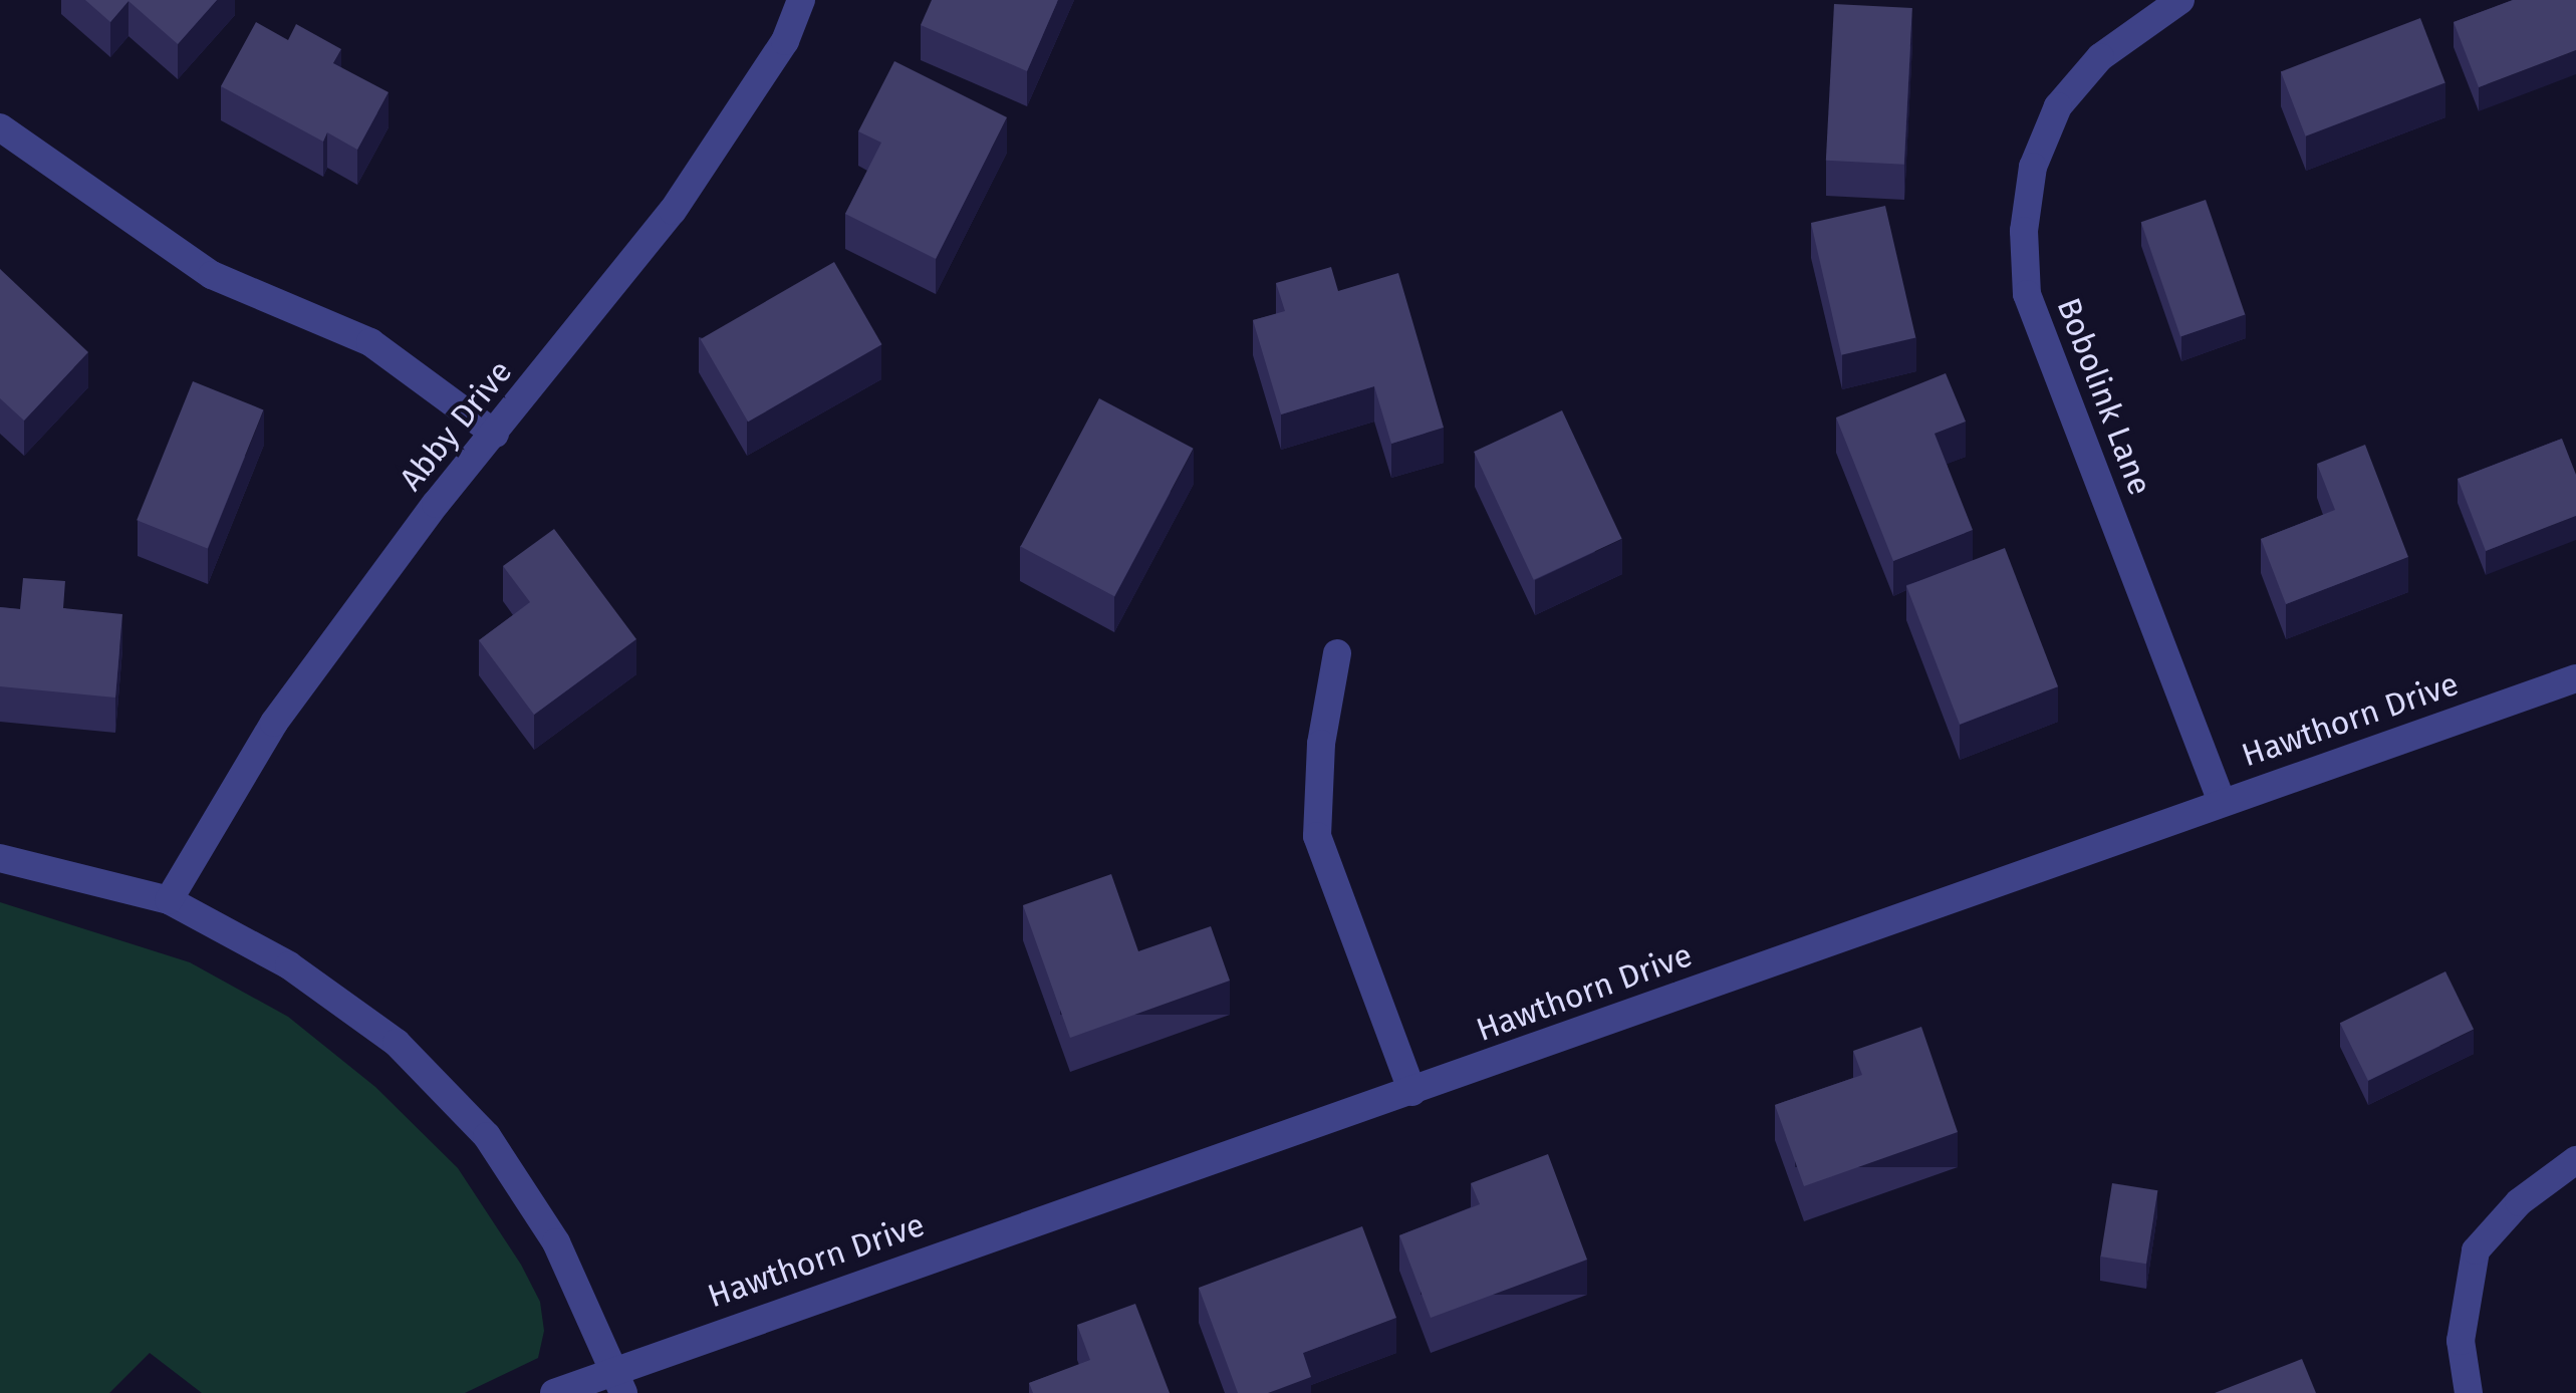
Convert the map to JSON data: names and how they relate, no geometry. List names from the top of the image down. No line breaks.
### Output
{"streets":{"street":["Bobolink Lane","Abby Drive","Hawthorn Drive"]},"crossings":[["Bobolink Lane","Hawthorn Drive"]]}
